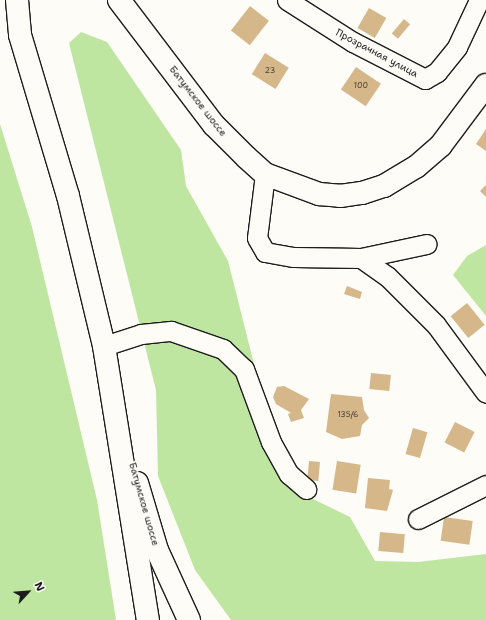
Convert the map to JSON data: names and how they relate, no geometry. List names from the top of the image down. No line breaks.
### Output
{"streets":{"highway":["Батумское шоссе"],"street":["Прозрачная улица"]},"house_numbers":["23","100","135/6"],"north":"top right"}
